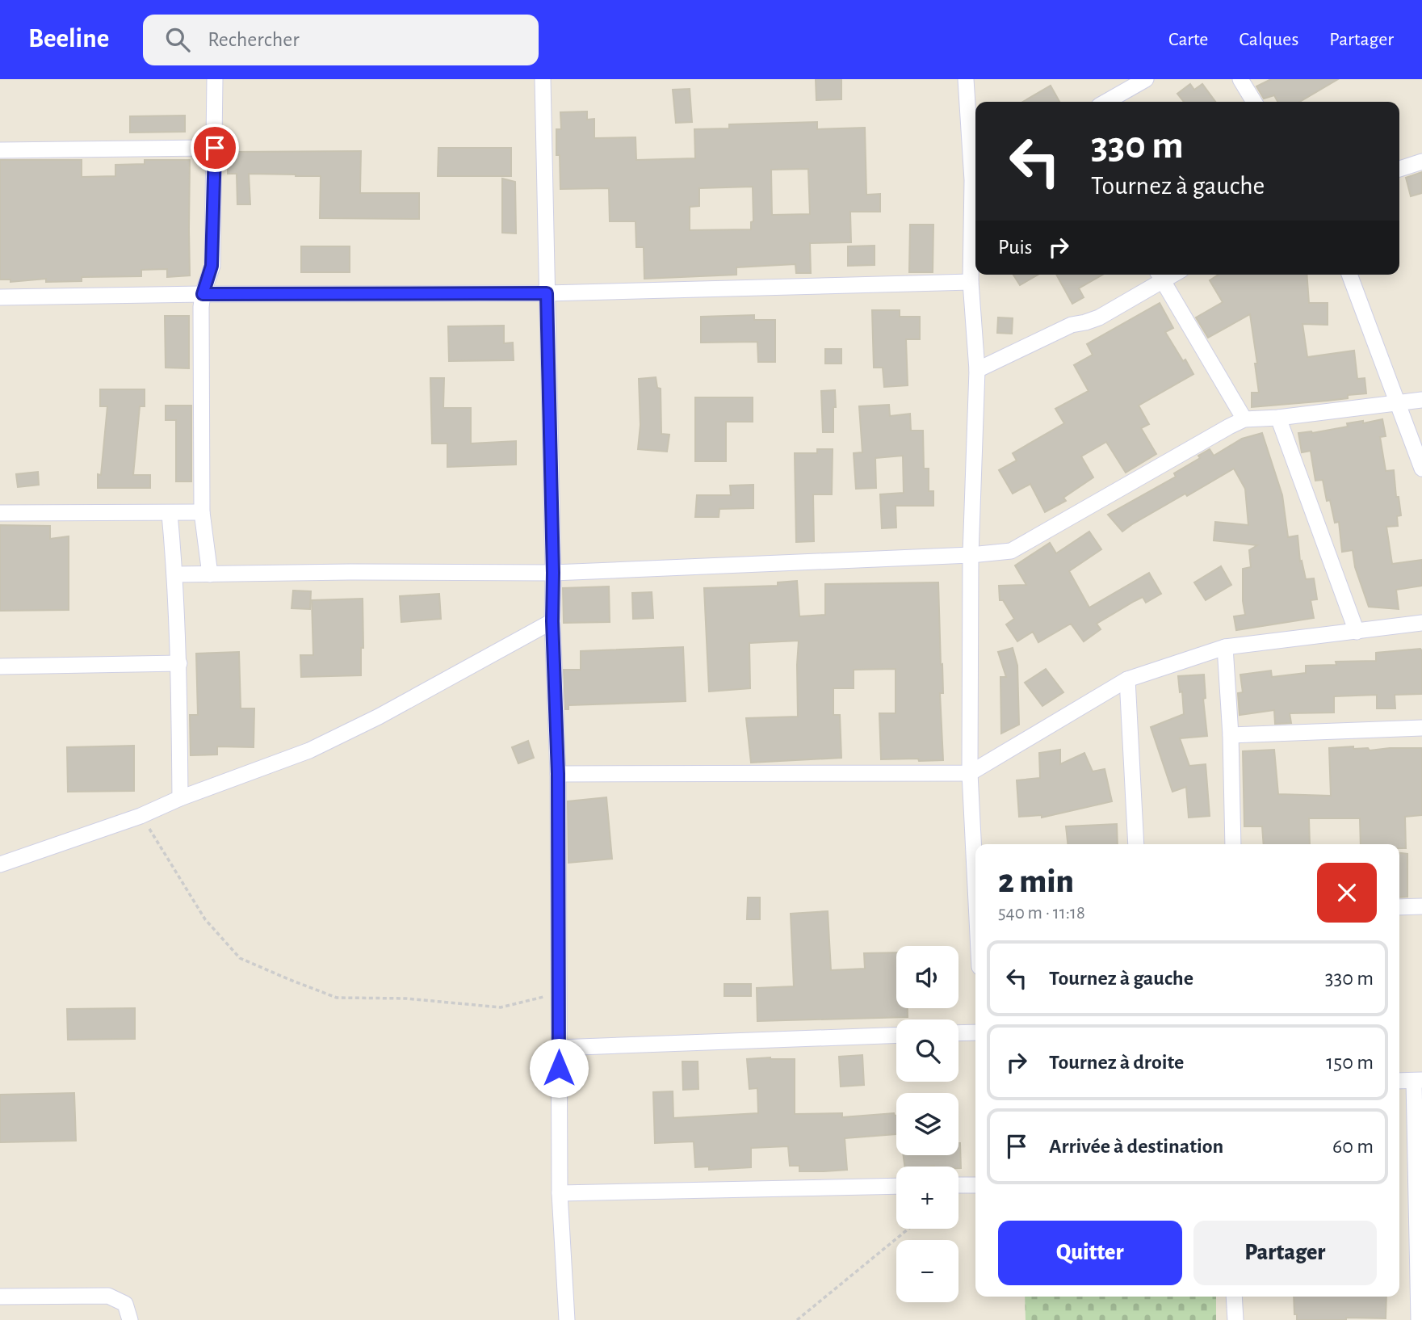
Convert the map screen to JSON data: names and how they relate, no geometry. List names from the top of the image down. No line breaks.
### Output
{"page":{"header":"Beeline","search":"Rechercher","nav":["Carte","Calques","Partager"],"turn":["330 m","Tournez à gauche"],"then":"Puis","heading":["2 min","540 m · 11:18"],"list":[{"name":"Tournez à gauche","value":"330 m"},{"name":"Tournez à droite","value":"150 m"},{"name":"Arrivée à destination","value":"60 m"}],"map_buttons":["+","−"],"buttons":["Quitter","Partager"]}}
